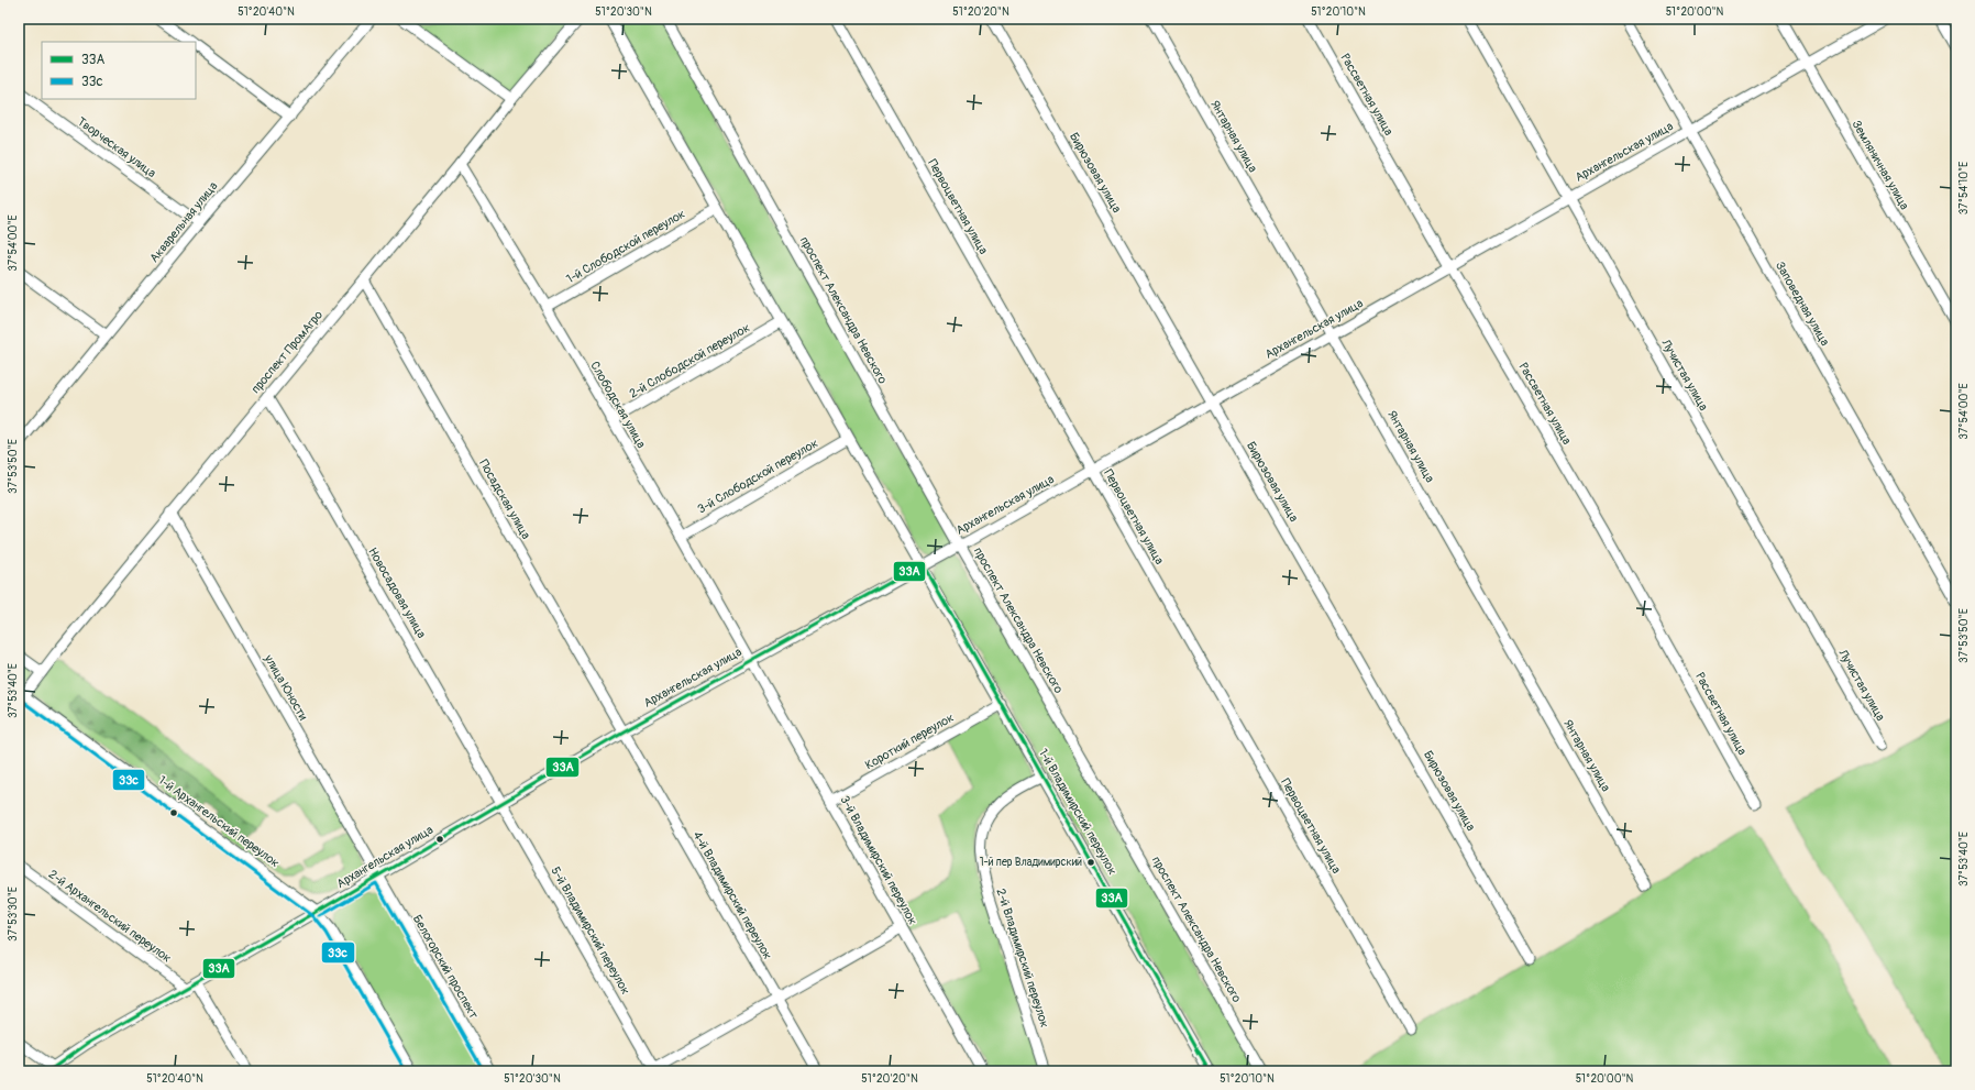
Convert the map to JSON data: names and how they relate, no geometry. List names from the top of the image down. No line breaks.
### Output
{"streets":{"street":["Рассветная улица","Янтарная улица","Творческая улица","Архангельская улица","Земляничная улица","Бирюзовая улица","Первоцветная улица","Акварельная улица","1-й Слободской переулок","Заповедная улица","проспект Александра Невского","проспект ПромАгро","2-й Слободской переулок","Лучистая улица","Слободская улица","3-й Слободской переулок","Посадская улица","Новосадовая улица","улица Юности","Короткий переулок","1-й Владимирский переулок","1-й Архангельский переулок","3-й Владимирский переулок","4-й Владимирский переулок","2-й Архангельский переулок","5-й Владимирский переулок","2-й Владимирский переулок","Белогорский проспект"]},"crossings":[["Рассветная улица","Архангельская улица"],["Янтарная улица","Архангельская улица"],["Творческая улица","Акварельная улица"],["Архангельская улица","Земляничная улица"],["Архангельская улица","Бирюзовая улица"],["Архангельская улица","Первоцветная улица"],["Архангельская улица","Заповедная улица"],["Архангельская улица","проспект Александра Невского"],["Архангельская улица","Лучистая улица"],["Архангельская улица","Слободская улица"],["Архангельская улица","Посадская улица"],["Архангельская улица","Новосадовая улица"],["Архангельская улица","улица Юности"],["Архангельская улица","1-й Владимирский переулок"],["Архангельская улица","1-й Архангельский переулок"],["Архангельская улица","3-й Владимирский переулок"],["Архангельская улица","4-й Владимирский переулок"],["Архангельская улица","2-й Архангельский переулок"],["Архангельская улица","5-й Владимирский переулок"],["Архангельская улица","Белогорский проспект"],["1-й Слободской переулок","Слободская улица"],["проспект ПромАгро","Слободская улица"],["проспект ПромАгро","Посадская улица"],["проспект ПромАгро","Новосадовая улица"],["проспект ПромАгро","улица Юности"],["проспект ПромАгро","1-й Архангельский переулок"],["2-й Слободской переулок","Слободская улица"],["Слободская улица","3-й Слободской переулок"],["Слободская улица","3-й Владимирский переулок"],["Посадская улица","4-й Владимирский переулок"],["Новосадовая улица","5-й Владимирский переулок"],["улица Юности","Белогорский проспект"],["Короткий переулок","1-й Владимирский переулок"],["Короткий переулок","3-й Владимирский переулок"],["1-й Владимирский переулок","2-й Владимирский переулок"]],"places":["1-й пер Владимирский"],"lines":["transit line 33А","transit line 33с"],"legend":["33А","33с"],"coordinates":["51°20'40\"N","51°20'30\"N","51°20'20\"N","51°20'10\"N","51°20'00\"N","37°54'10\"E","37°54'00\"E","37°53'50\"E","37°53'40\"E","37°53'30\"E"]}
